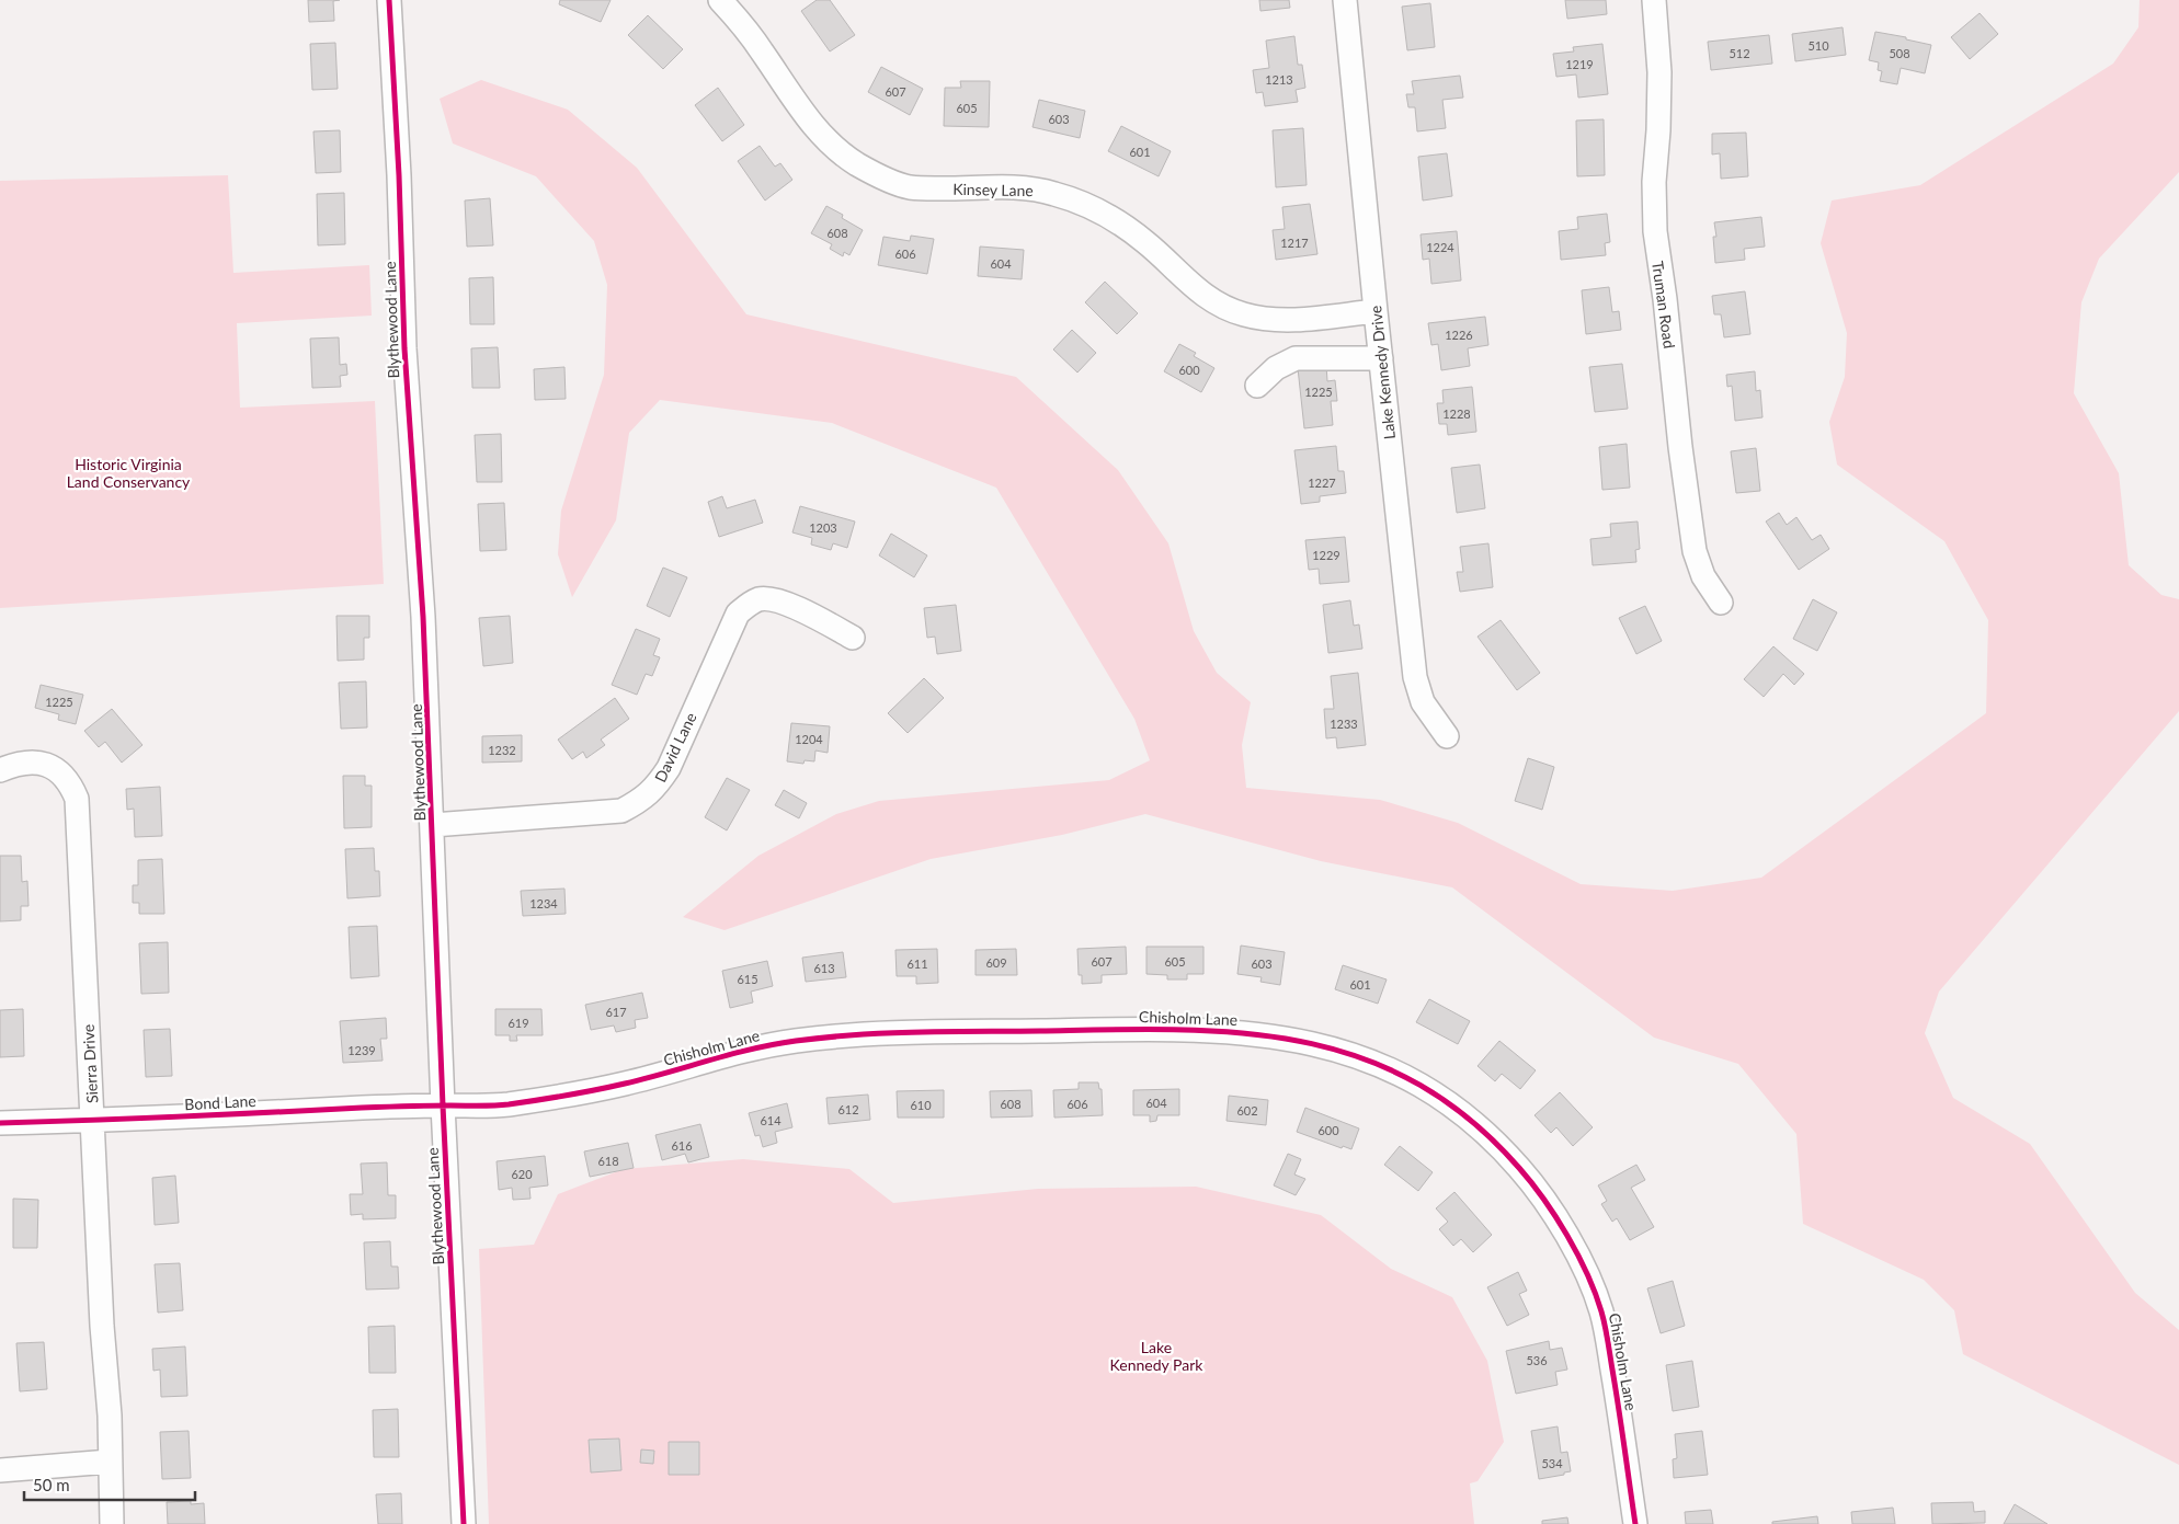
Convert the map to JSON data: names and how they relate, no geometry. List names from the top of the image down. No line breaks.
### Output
{"streets":{"street":["Kinsey Lane","Truman Road","Blythewood Lane","Lake Kennedy Drive","David Lane","Chisholm Lane","Sierra Drive","Bond Lane"]},"crossings":[["Kinsey Lane","Lake Kennedy Drive"],["Blythewood Lane","David Lane"],["Blythewood Lane","Chisholm Lane"],["Blythewood Lane","Bond Lane"],["Chisholm Lane","Bond Lane"],["Sierra Drive","Bond Lane"]],"parks":["Historic Virginia Land Conservancy","Lake Kennedy Park"],"house_numbers":["510","512","508","1219","1213","607","605","603","601","608","1217","1224","606","604","1226","600","1225","1228","1227","1203","1229","1225","1233","1204","1232","1234","607","605","609","611","603","613","615","601","617","619","1239","604","608","606","610","612","602","614","600","616","618","620","536","534"],"scale_bar":"50 m"}
